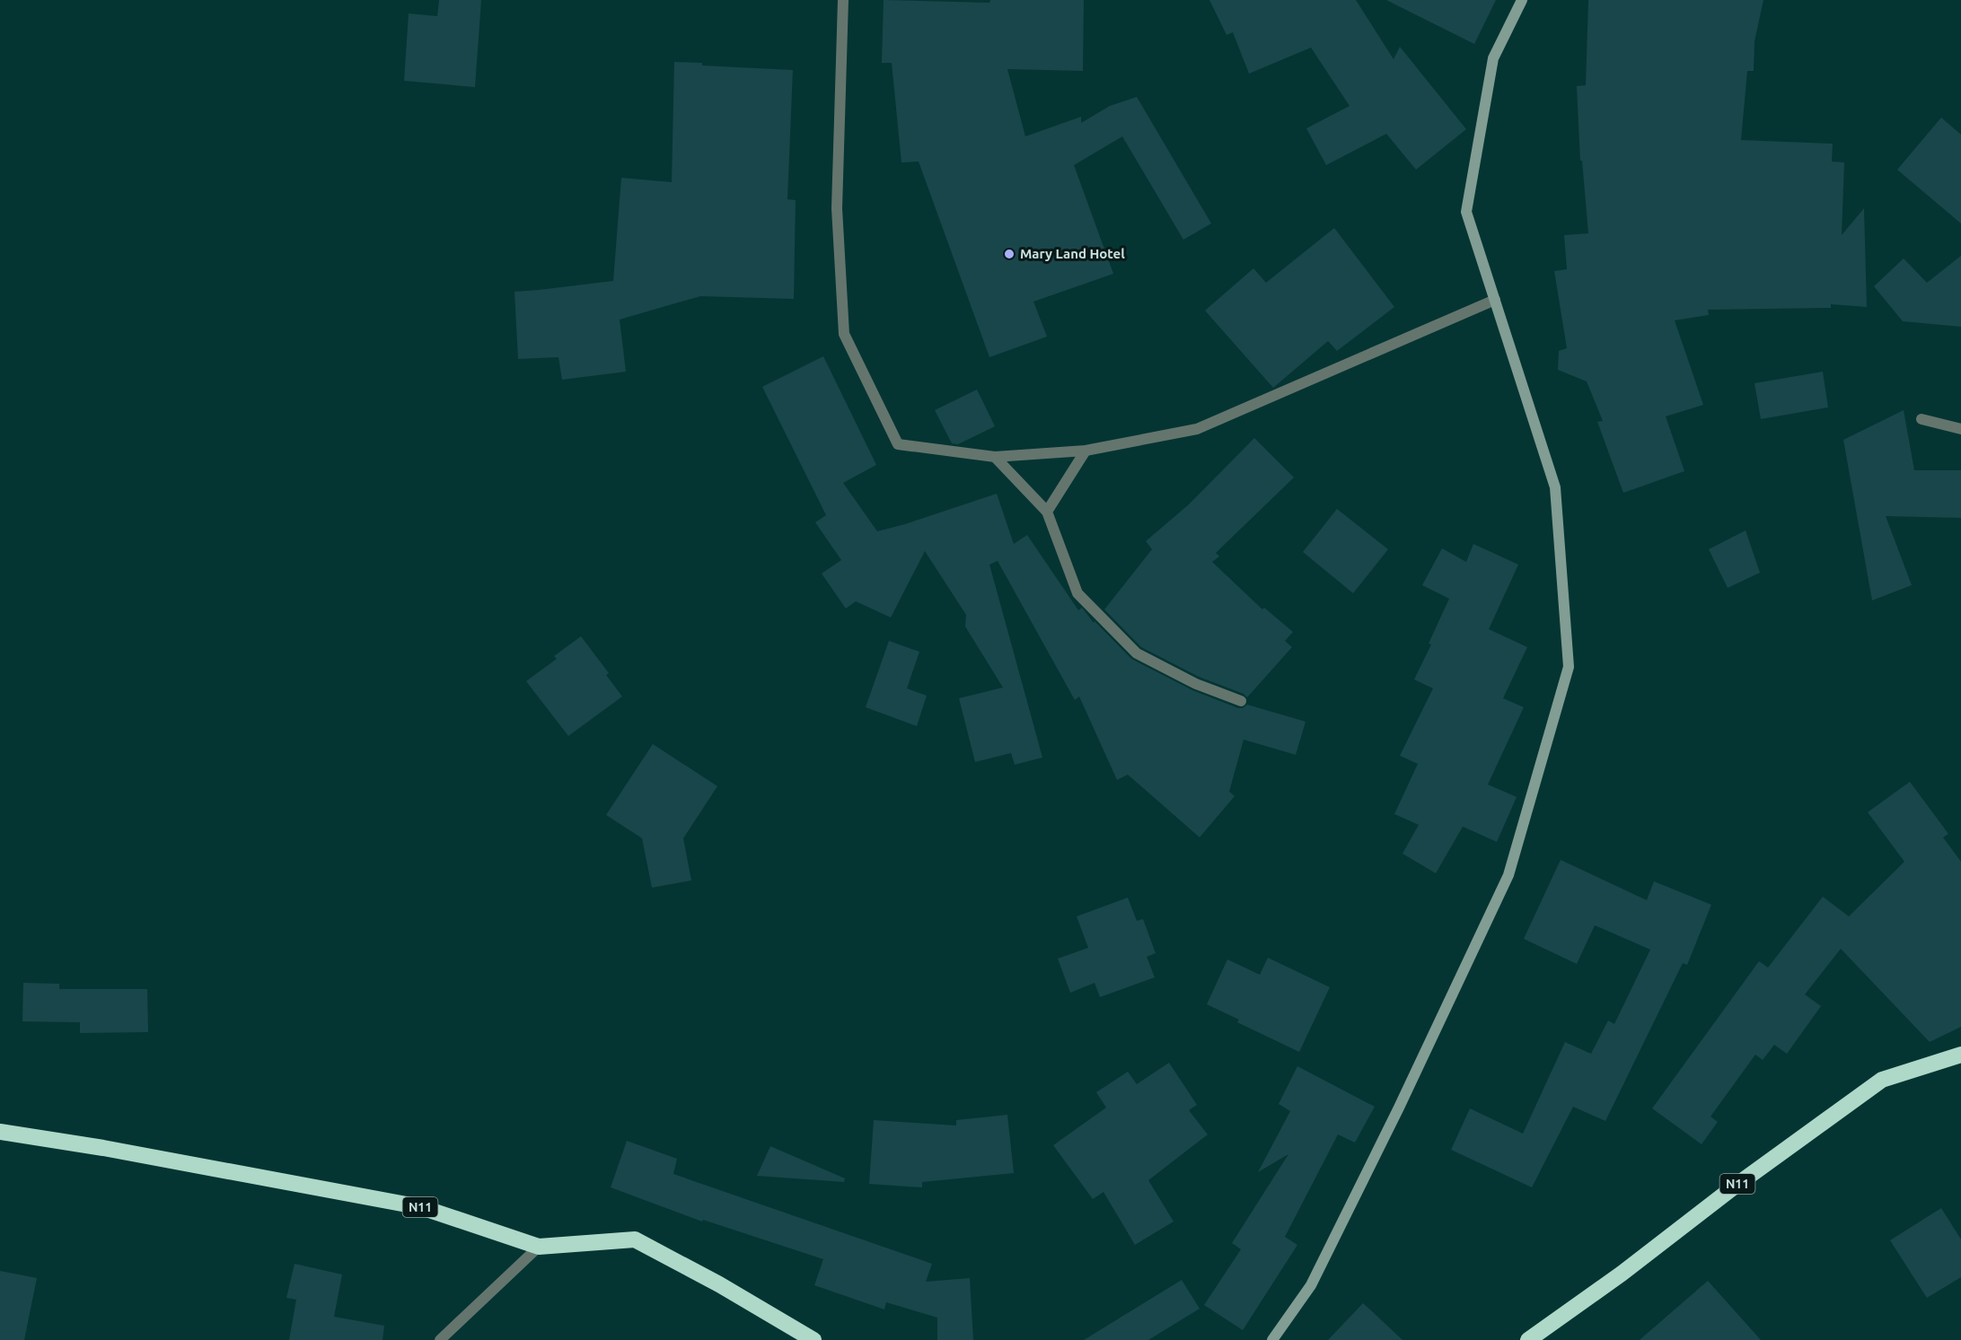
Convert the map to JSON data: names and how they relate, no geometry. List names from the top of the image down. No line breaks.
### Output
{"streets":{"highway":["N11"]},"places":["Mary Land Hotel"]}
